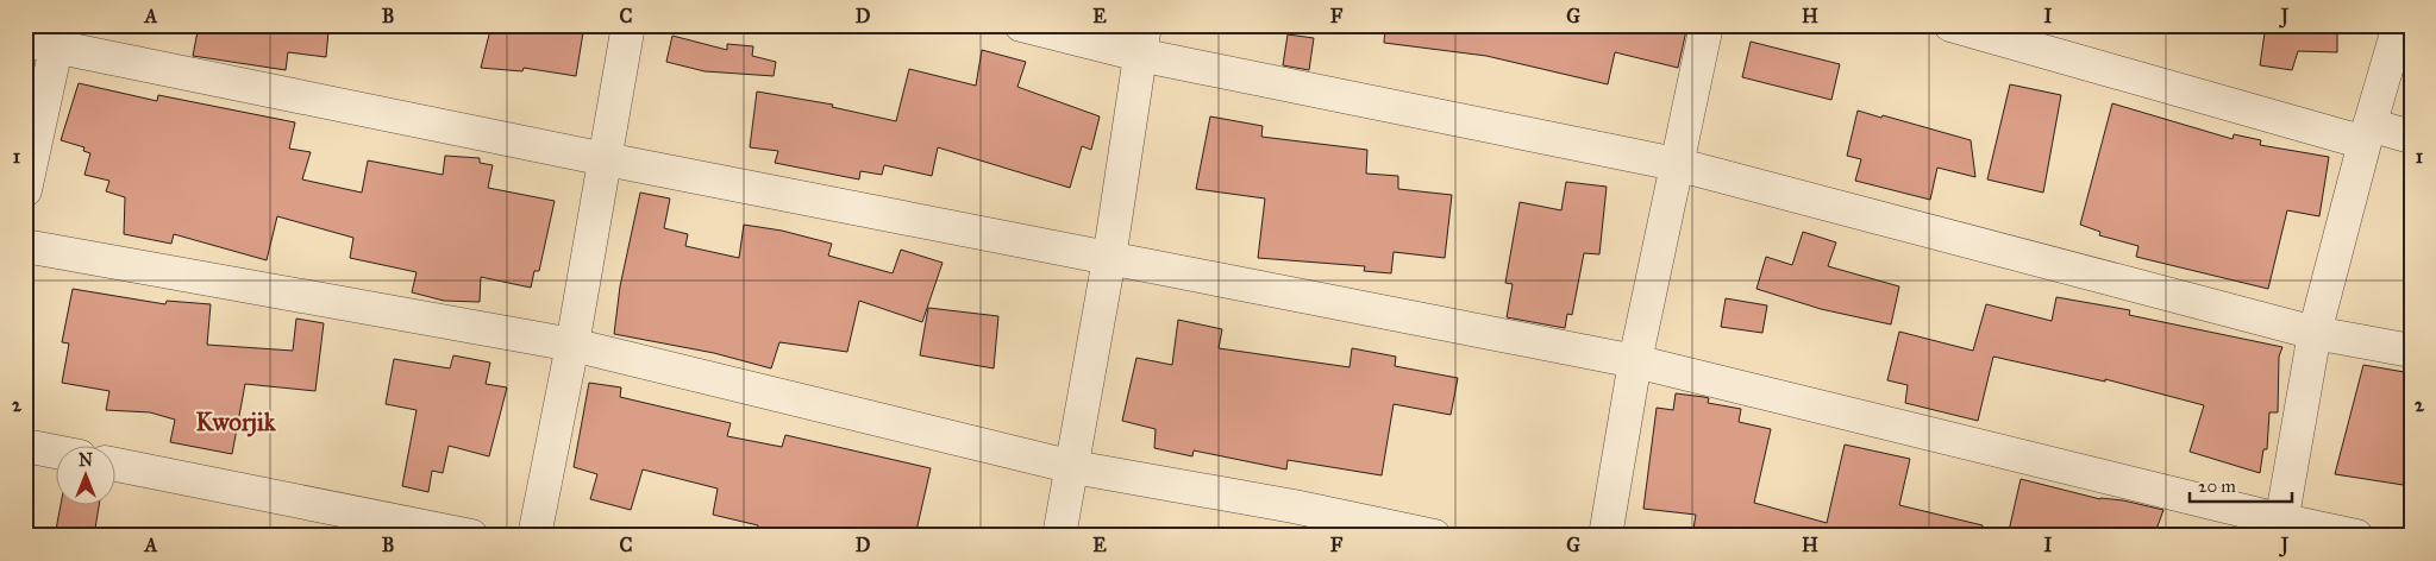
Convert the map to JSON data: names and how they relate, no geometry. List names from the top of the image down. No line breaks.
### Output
{"districts":["Kworjik"],"scale_bar":"20 m","north":"top","grid":{"columns":["A","B","C","D","E","F","G","H","I","J"],"rows":["1","2"]}}
